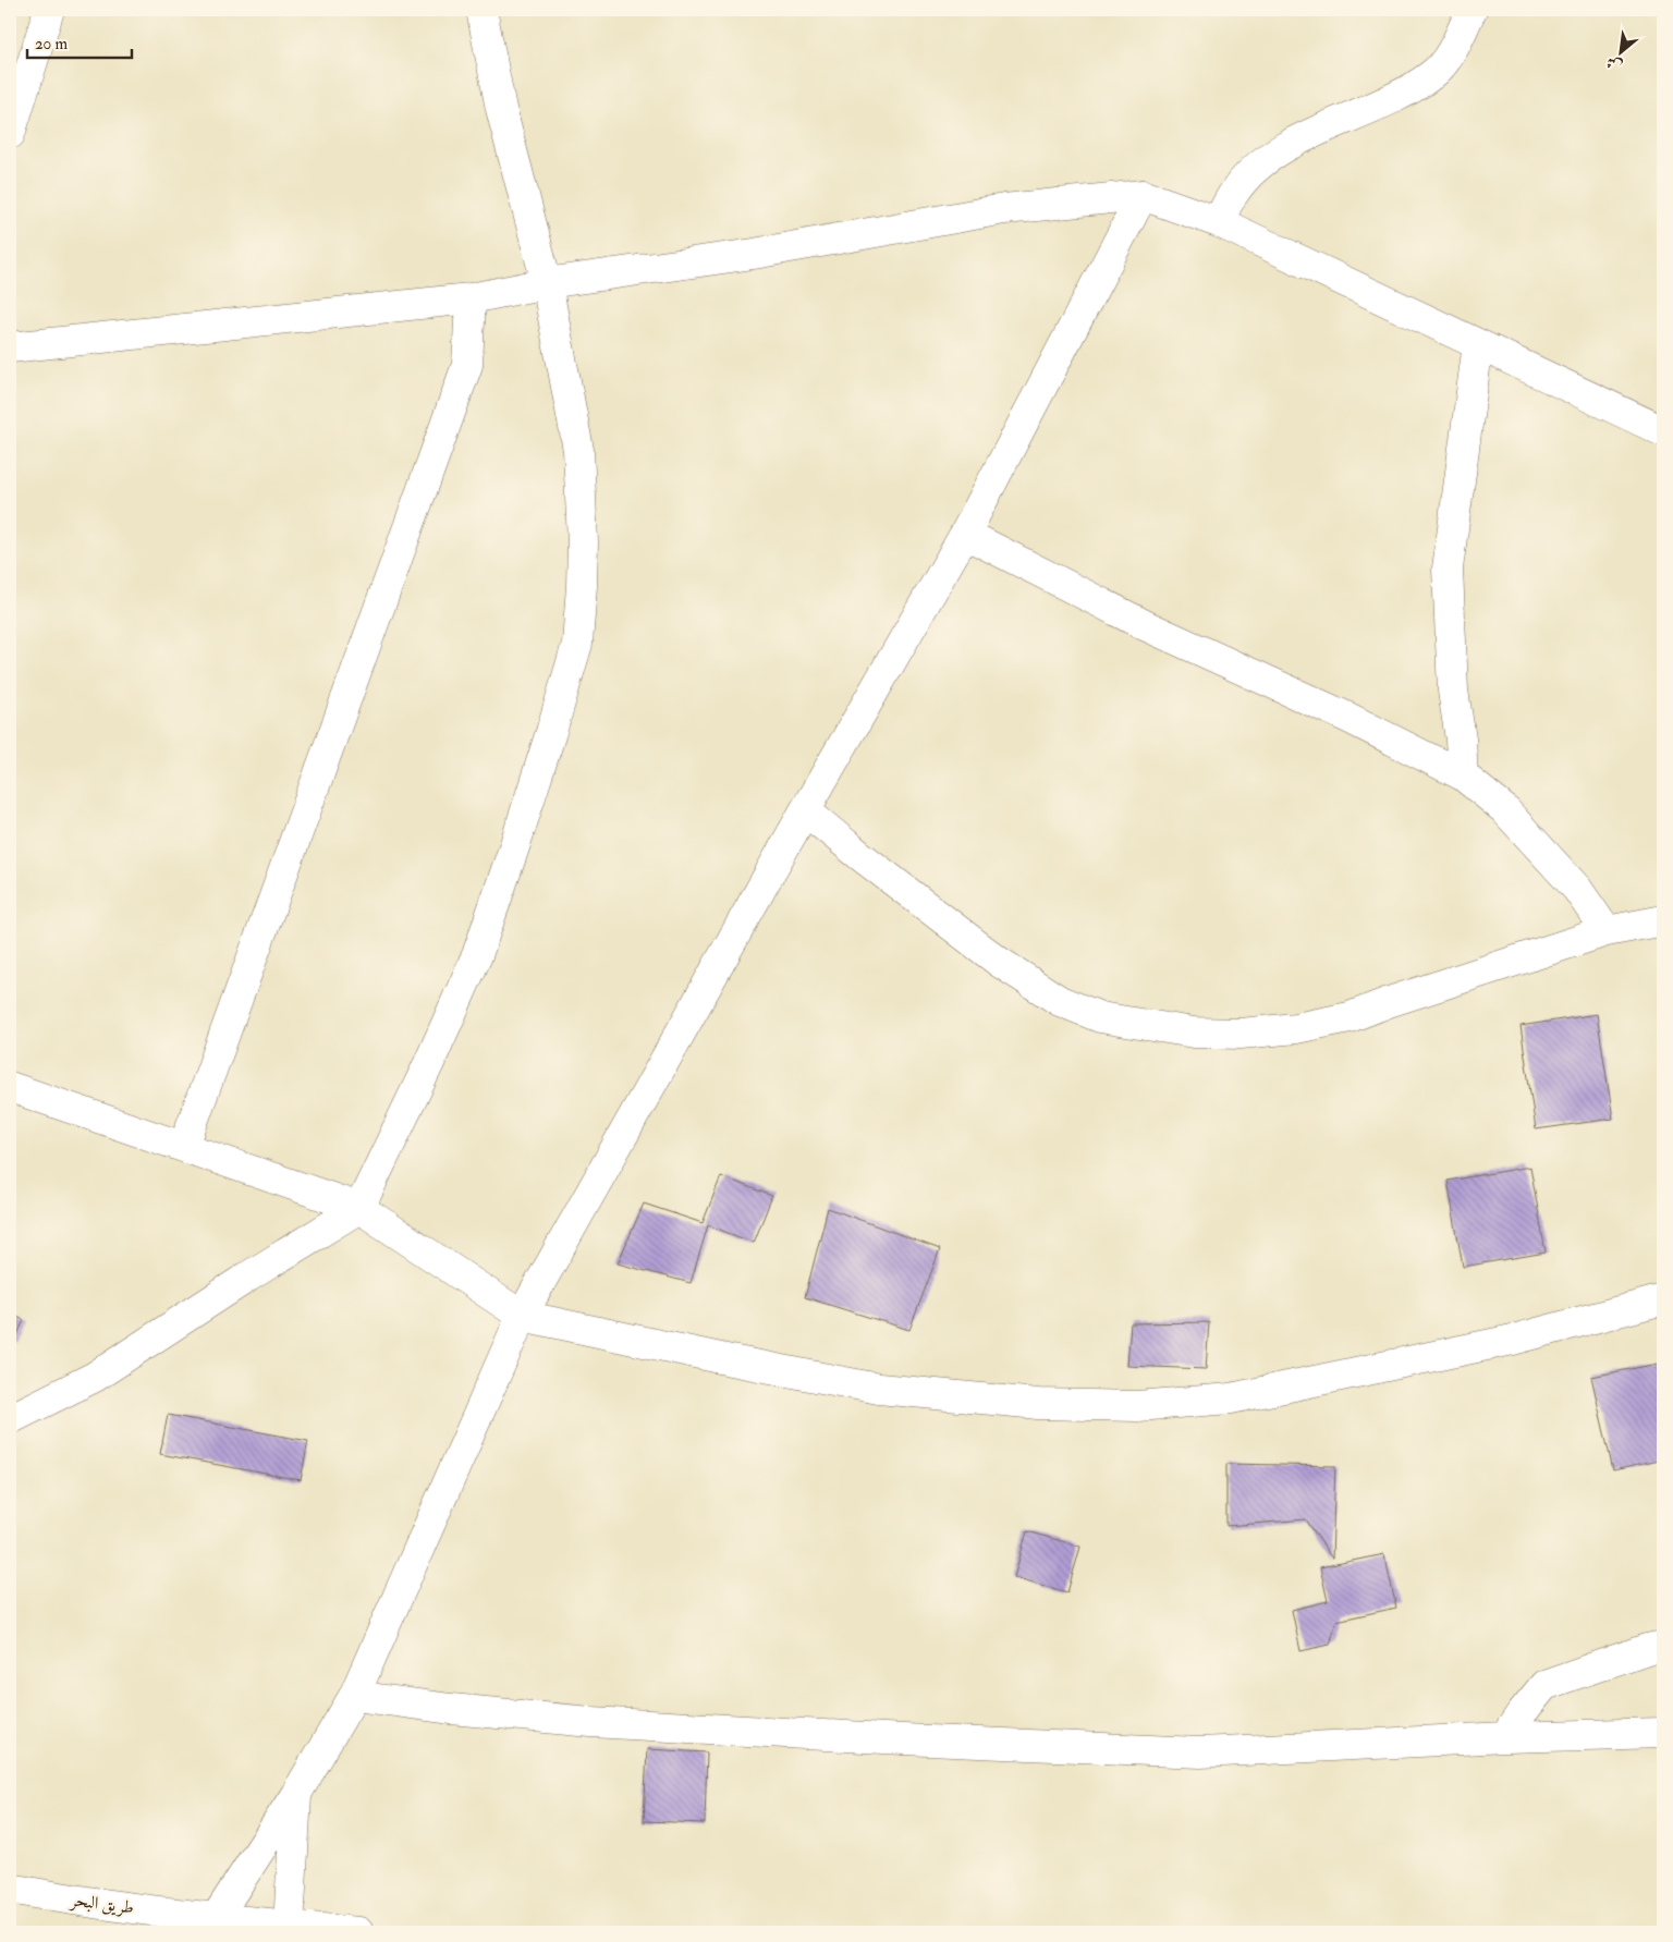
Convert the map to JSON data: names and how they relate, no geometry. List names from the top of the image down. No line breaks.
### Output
{"streets":{"main road":["طريق البحر"]},"scale_bar":"20 m","north":"bottom left"}
